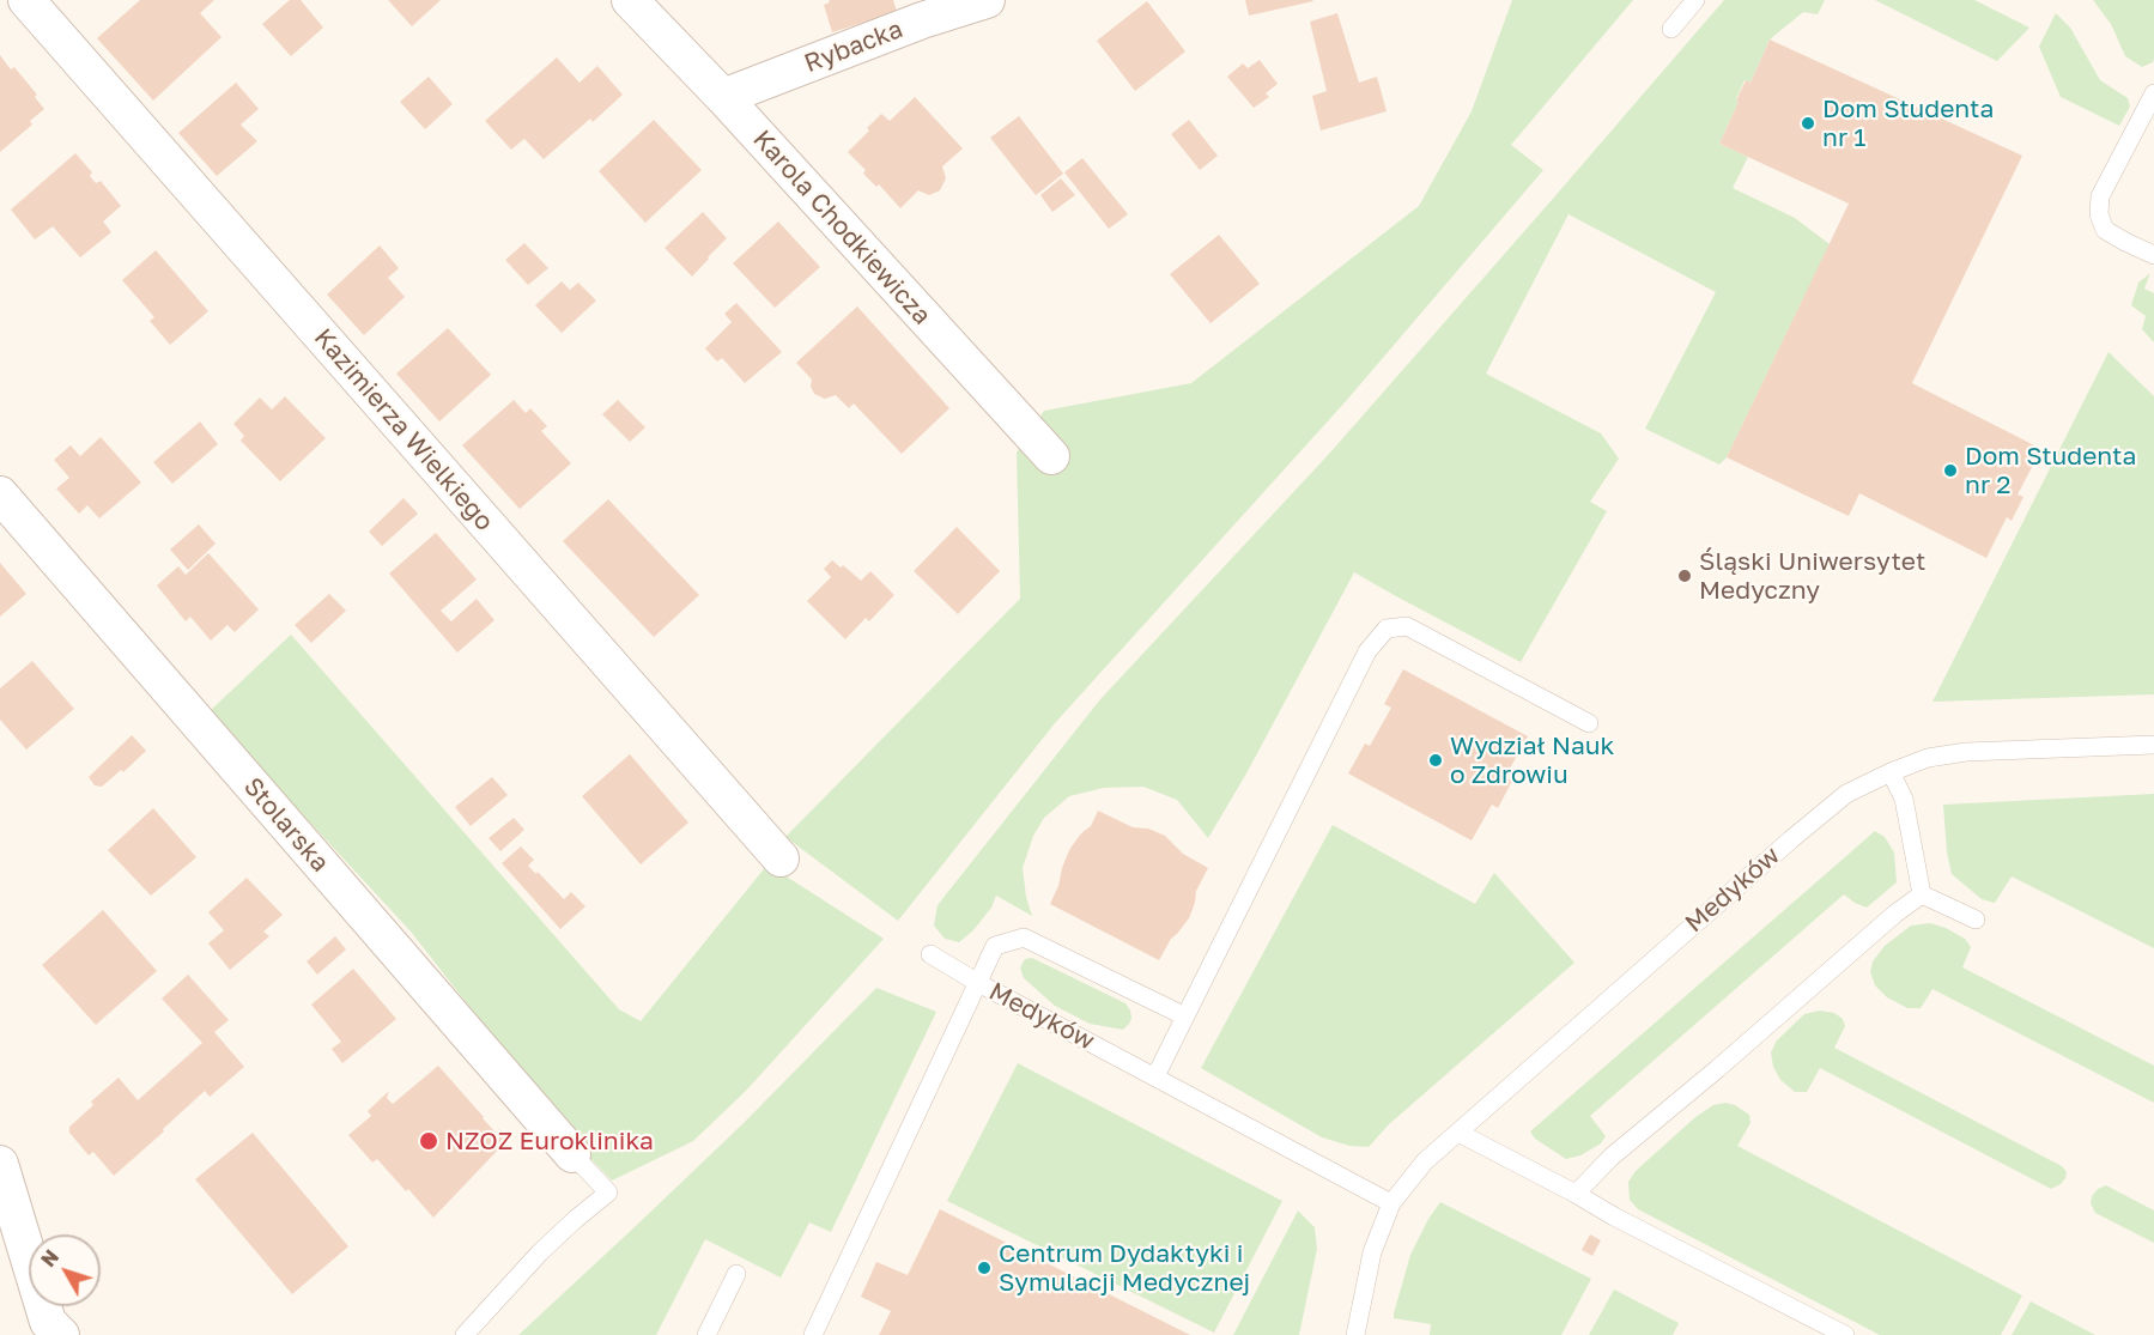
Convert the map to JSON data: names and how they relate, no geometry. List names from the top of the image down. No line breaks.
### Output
{"streets":{"street":["Rybacka","Karola Chodkiewicza","Kazimierza Wielkiego","Stolarska"],"lane":["Medyków"]},"crossings":[["Rybacka","Karola Chodkiewicza"]],"places":["Dom Studenta nr 1","Dom Studenta nr 2","Śląski Uniwersytet Medyczny","Wydział Nauk o Zdrowiu","NZOZ Euroklinika","Centrum Dydaktyki i Symulacji Medycznej"],"north":"top left"}
